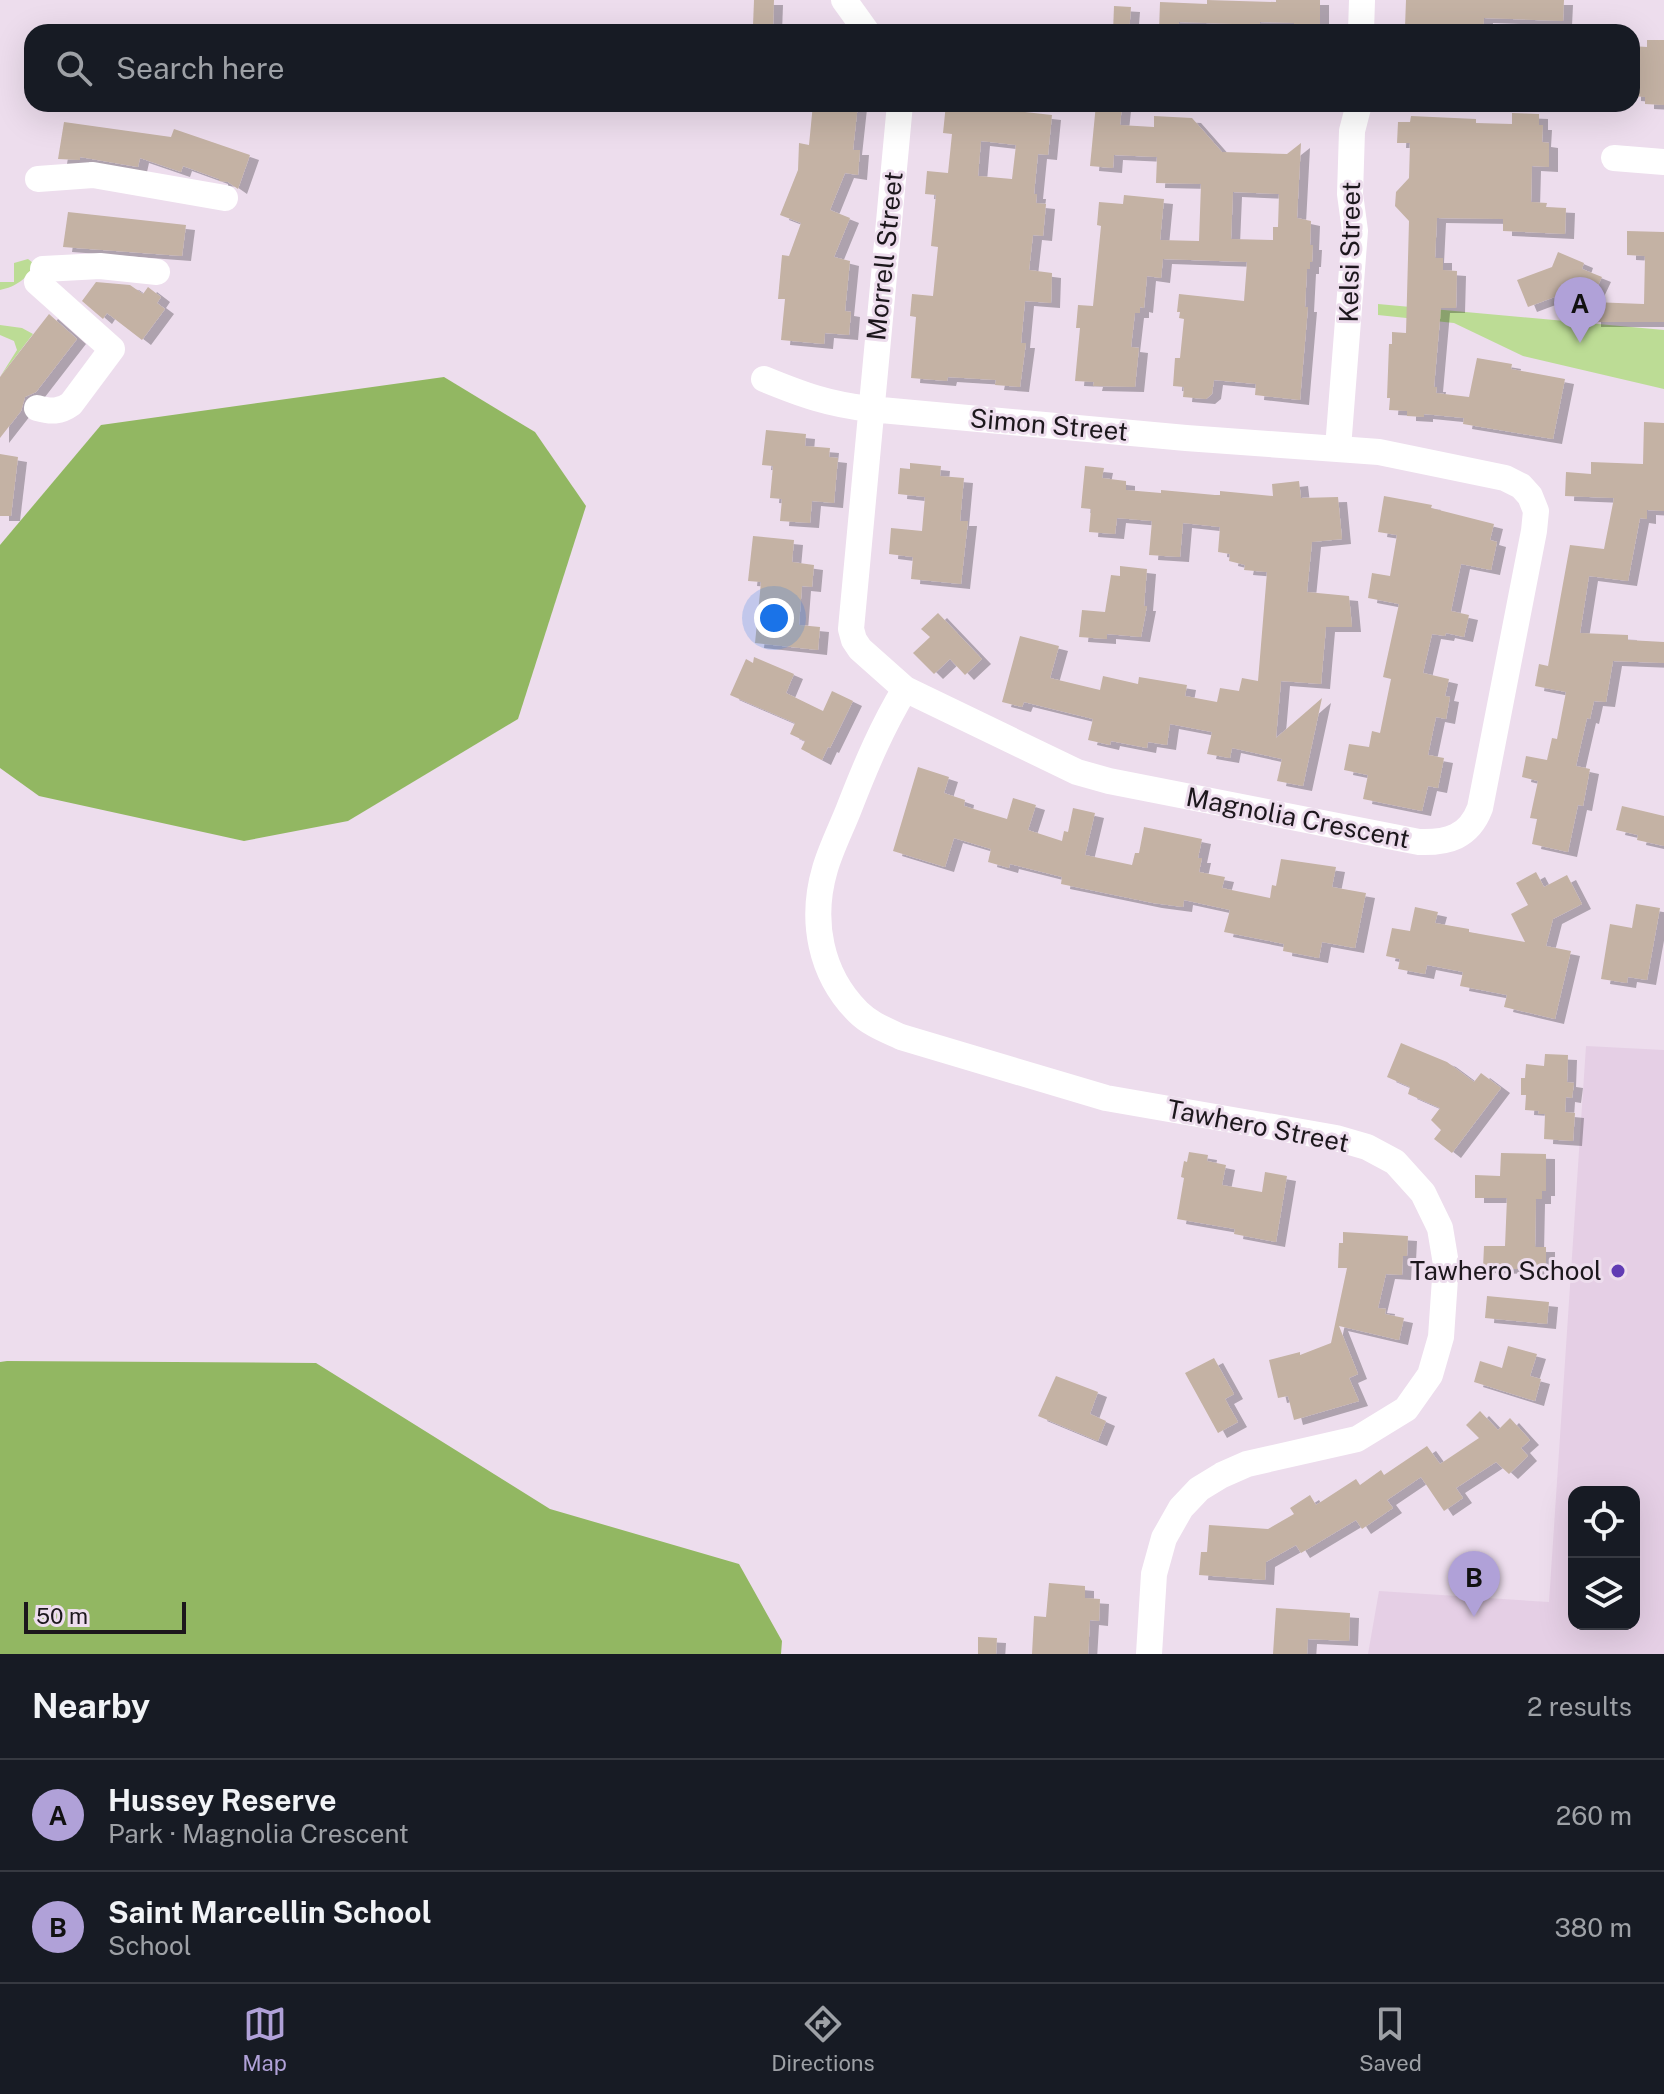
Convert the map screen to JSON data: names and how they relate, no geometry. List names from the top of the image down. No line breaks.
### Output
{"streets":{"street":["Kelsi Street","Morrell Street","Simon Street","Magnolia Crescent","Tawhero Street"]},"crossings":[["Kelsi Street","Simon Street"],["Kelsi Street","Magnolia Crescent"],["Morrell Street","Simon Street"],["Morrell Street","Magnolia Crescent"],["Simon Street","Magnolia Crescent"],["Magnolia Crescent","Tawhero Street"]],"places":["Tawhero School"],"scale_bar":"50 m","page":{"search":"Search here","pins":["A","B"],"scale":"50 m","heading":["Nearby","2 results"],"list":[{"mark":"A","name":"Hussey Reserve","note":"Park · Magnolia Crescent","value":"260 m"},{"mark":"B","name":"Saint Marcellin School","note":"School","value":"380 m"}],"nav":["Map","Directions","Saved"]}}
